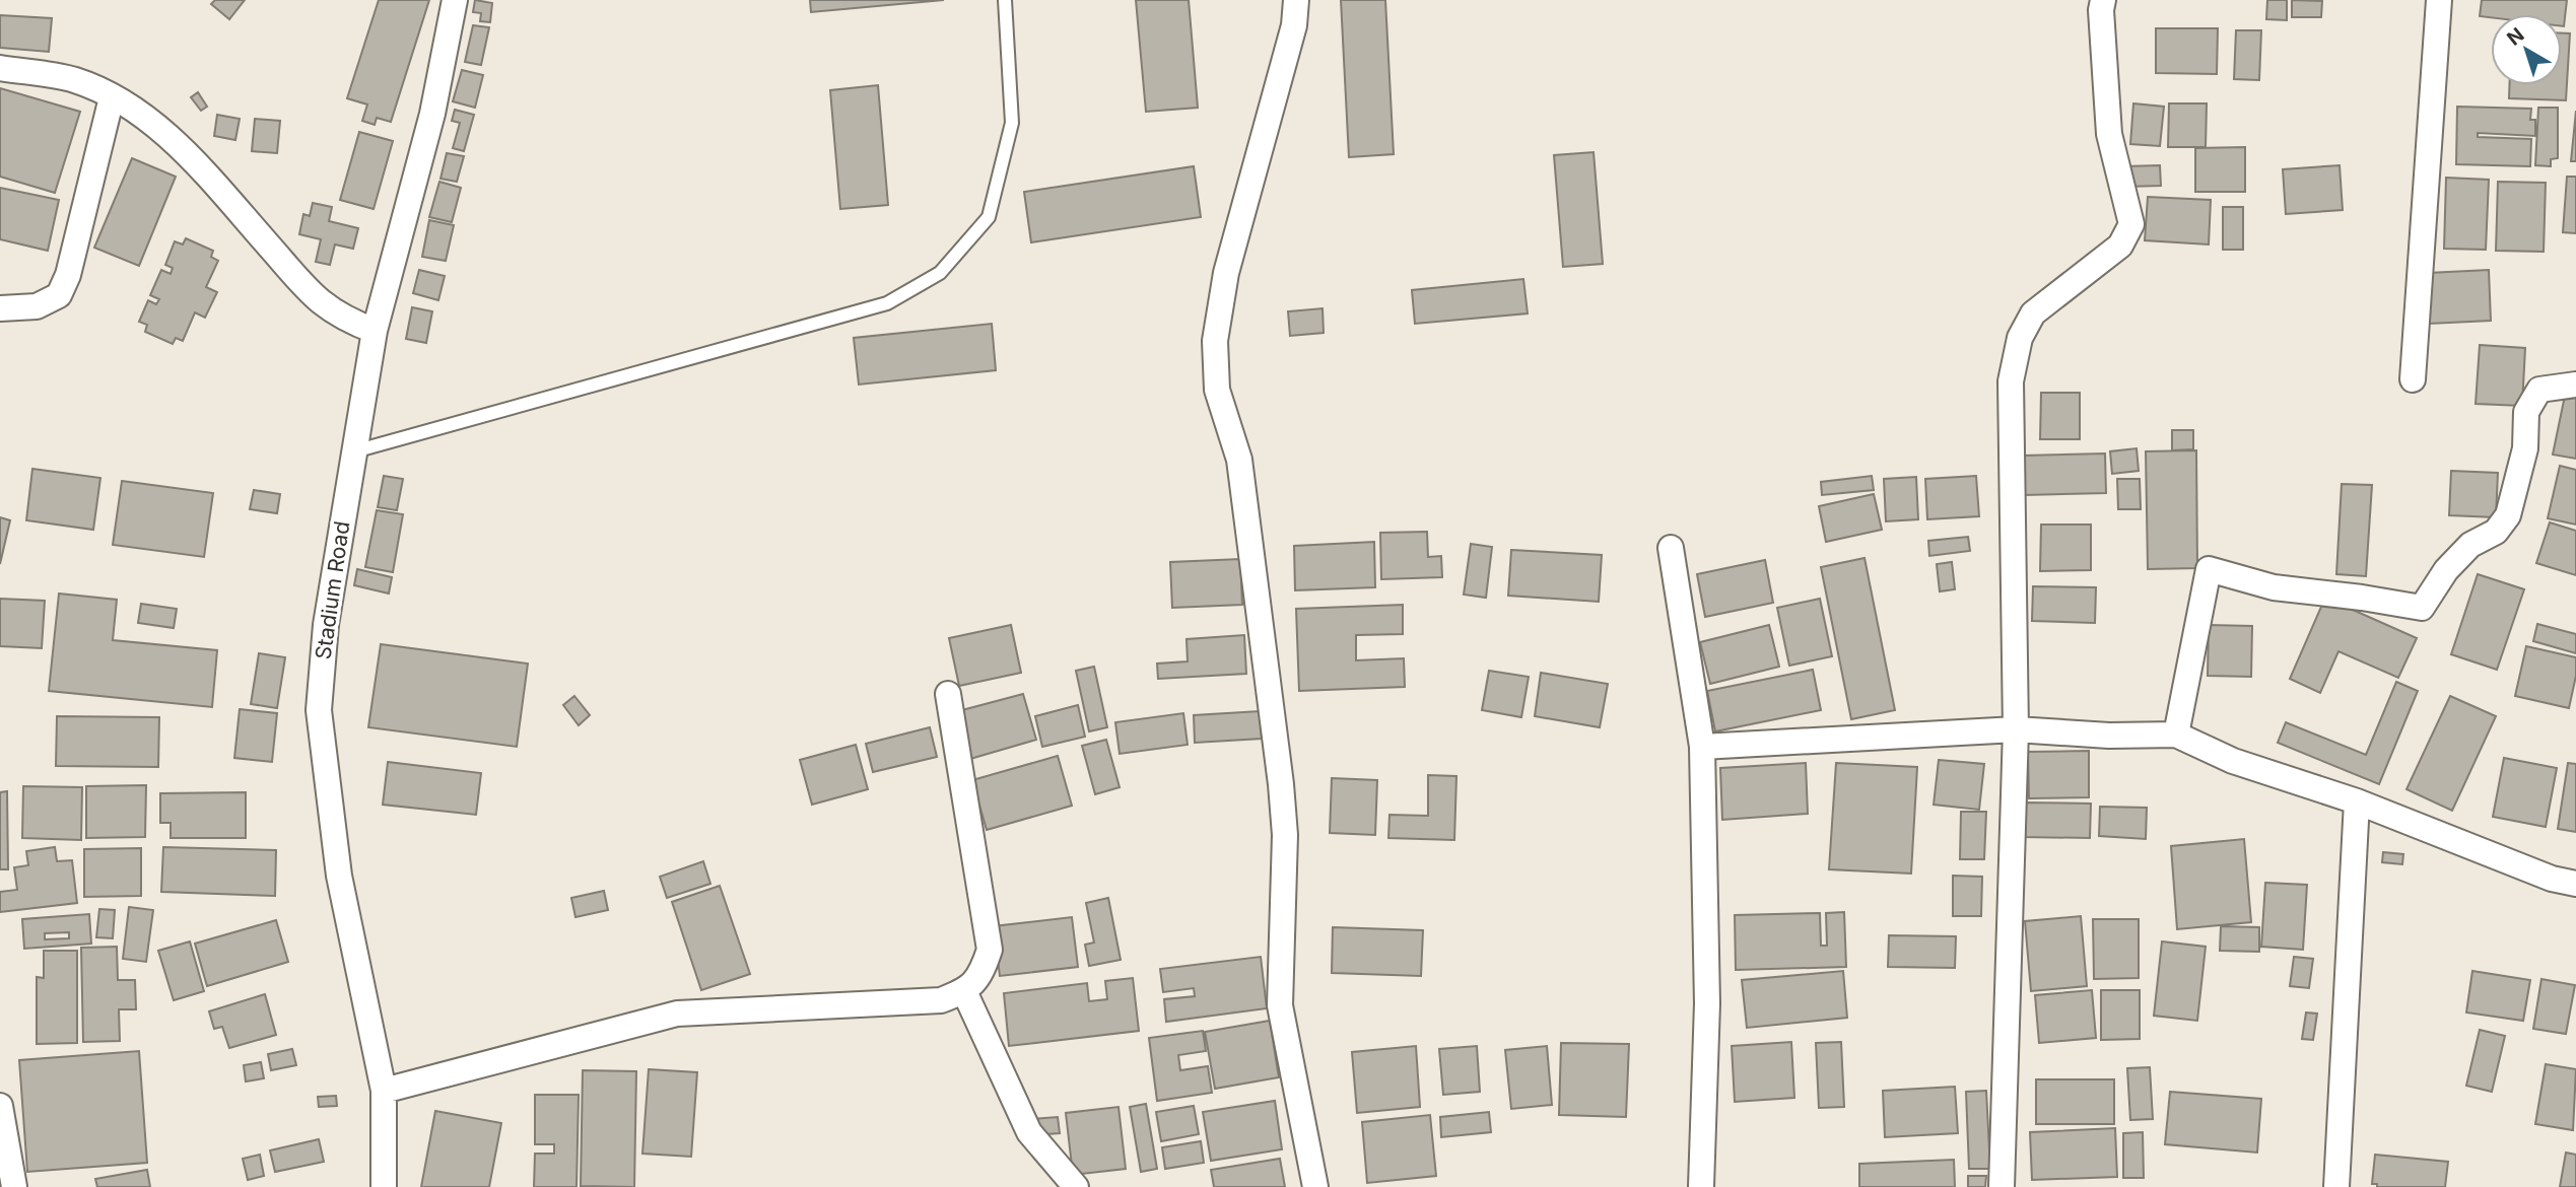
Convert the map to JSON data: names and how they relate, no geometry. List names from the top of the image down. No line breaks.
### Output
{"streets":{"street":["Stadium Road"]},"north":"top left"}
